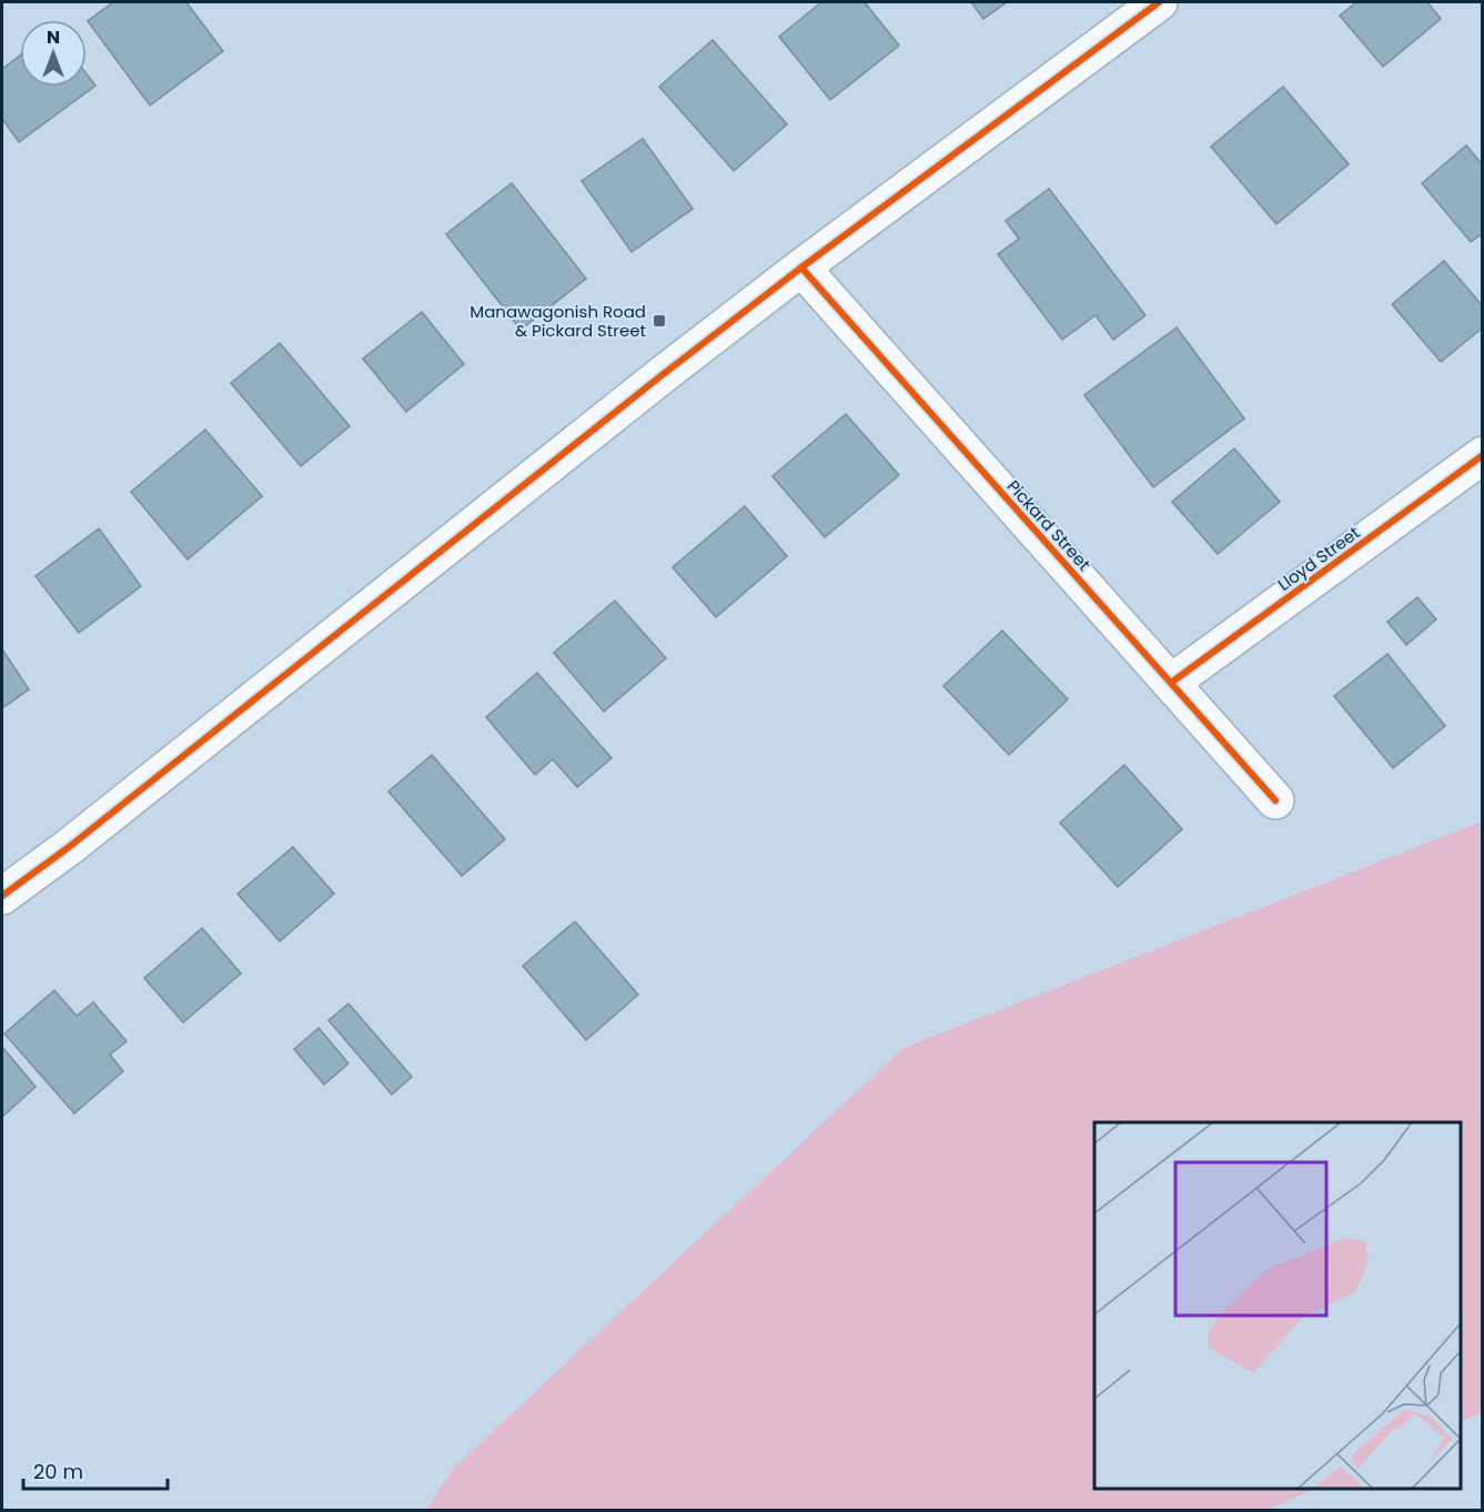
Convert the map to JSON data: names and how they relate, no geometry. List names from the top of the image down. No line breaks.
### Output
{"streets":{"main road":["Pickard Street","Lloyd Street"]},"crossings":[["Pickard Street","Lloyd Street"]],"places":{"transit":["Manawagonish Road & Pickard Street"]},"scale_bar":"20 m","north":"top"}
